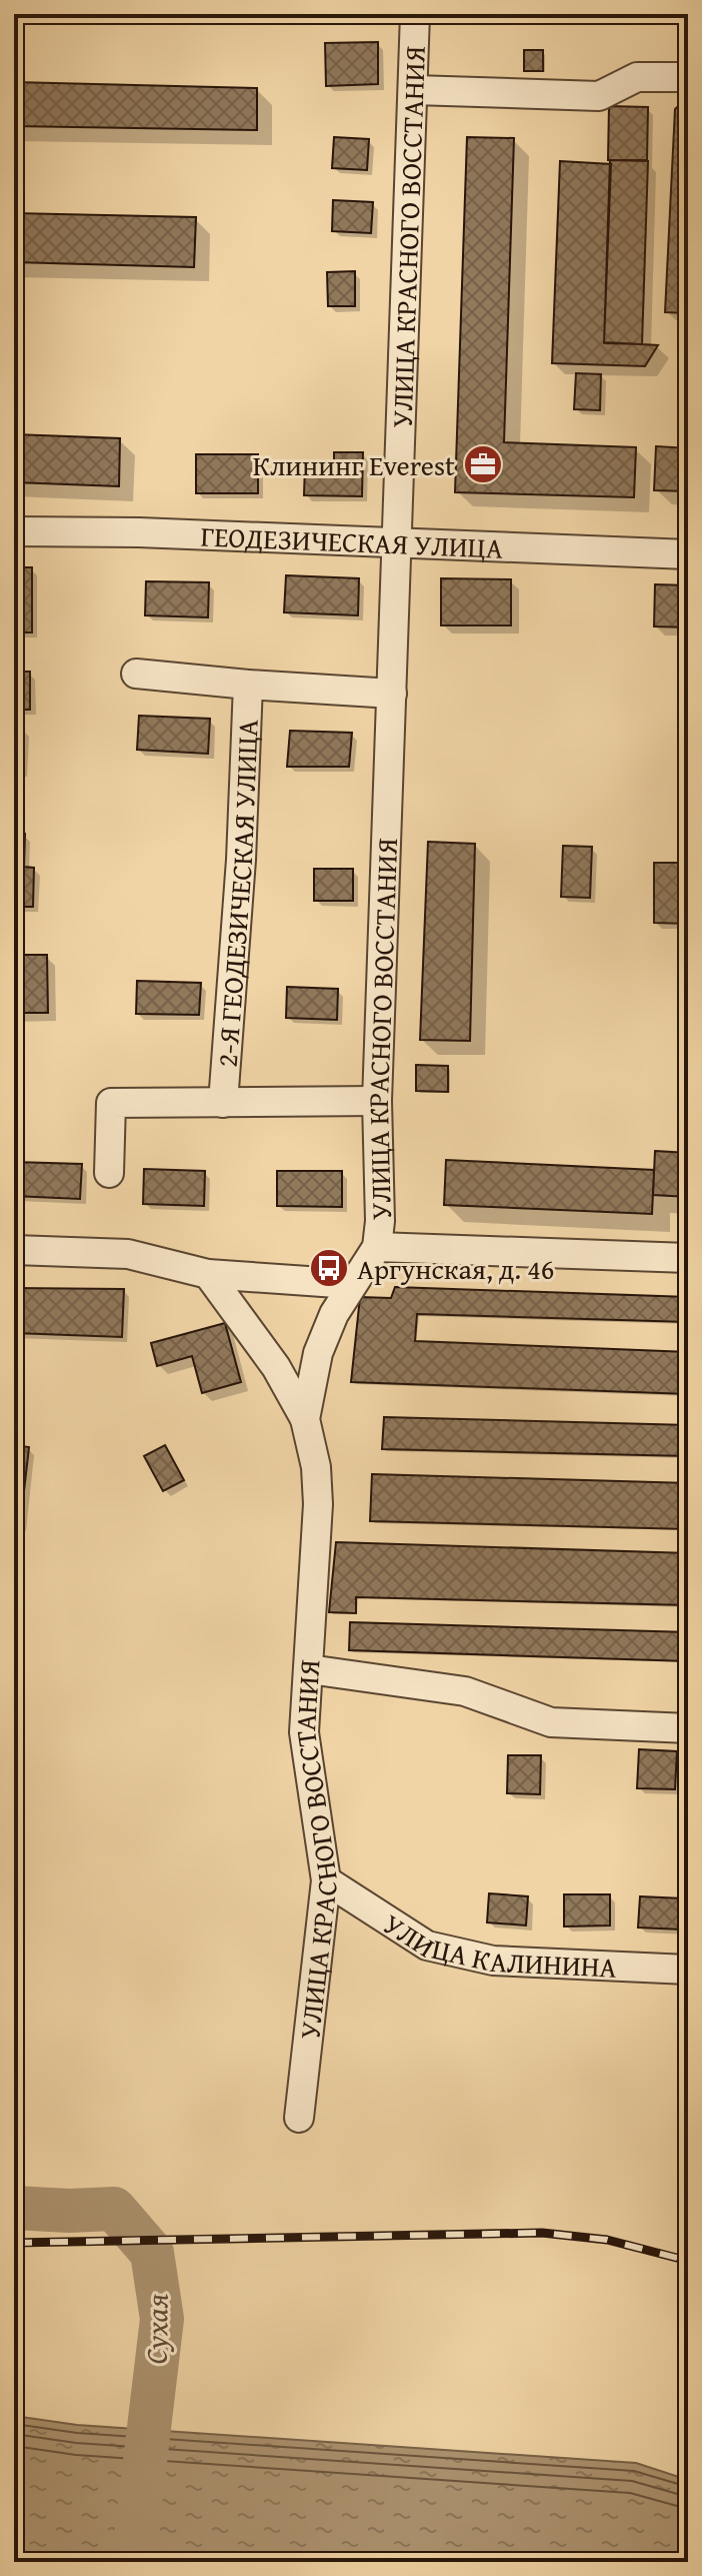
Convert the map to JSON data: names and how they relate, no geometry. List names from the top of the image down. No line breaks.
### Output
{"streets":{"street":["УЛИЦА КРАСНОГО ВОССТАНИЯ","ГЕОДЕЗИЧЕСКАЯ УЛИЦА","2-Я ГЕОДЕЗИЧЕСКАЯ УЛИЦА","УЛИЦА КАЛИНИНА"]},"crossings":[["УЛИЦА КРАСНОГО ВОССТАНИЯ","ГЕОДЕЗИЧЕСКАЯ УЛИЦА"],["УЛИЦА КРАСНОГО ВОССТАНИЯ","УЛИЦА КАЛИНИНА"]],"water":["Сухая"],"places":{"office":["Клининг Everest"],"bus stop":["Аргунская, д. 46"]}}
